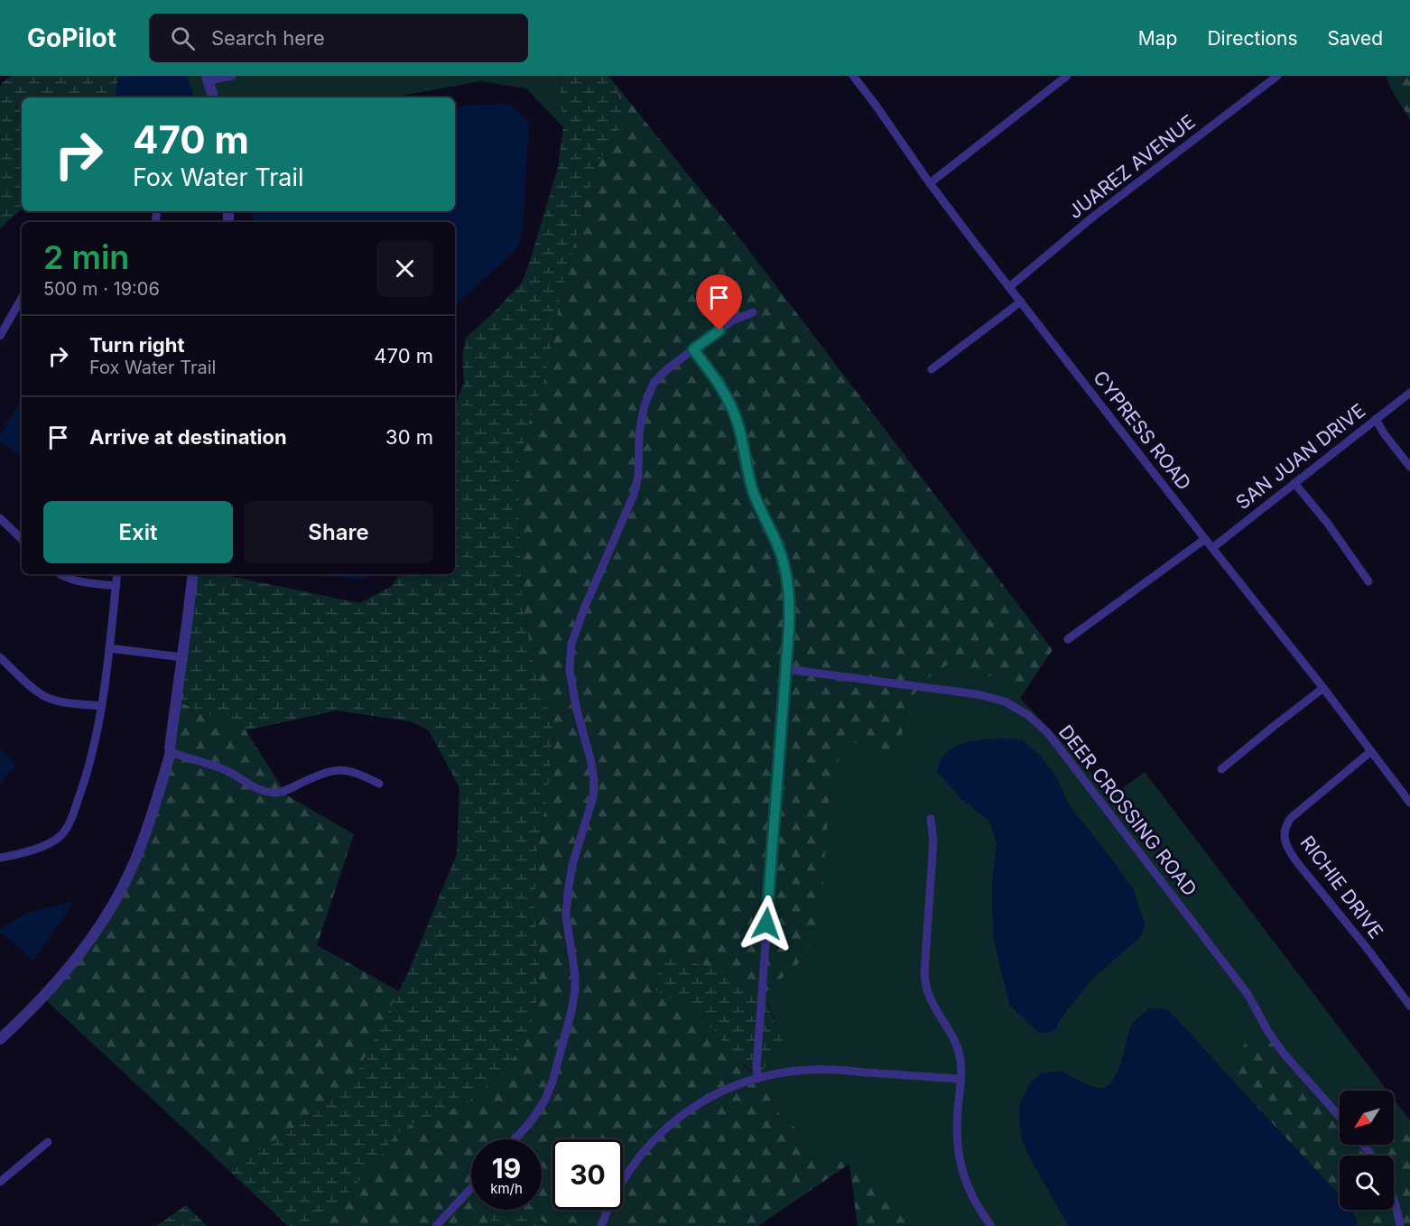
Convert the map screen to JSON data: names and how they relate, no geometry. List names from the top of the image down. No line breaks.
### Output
{"streets":{"street":["JUAREZ AVENUE","CYPRESS ROAD","SAN JUAN DRIVE","DEER CROSSING ROAD","RICHIE DRIVE"]},"crossings":[["JUAREZ AVENUE","CYPRESS ROAD"],["CYPRESS ROAD","SAN JUAN DRIVE"],["CYPRESS ROAD","RICHIE DRIVE"]],"north":"bottom left","page":{"header":"GoPilot","search":"Search here","nav":["Map","Directions","Saved"],"turn":["470 m","Fox Water Trail"],"heading":["2 min","500 m · 19:06"],"list":[{"name":"Turn right","note":"Fox Water Trail","value":"470 m"},{"name":"Arrive at destination","value":"30 m"}],"buttons":["Exit","Share"],"speed":"19 km/h","limit":"30"}}
